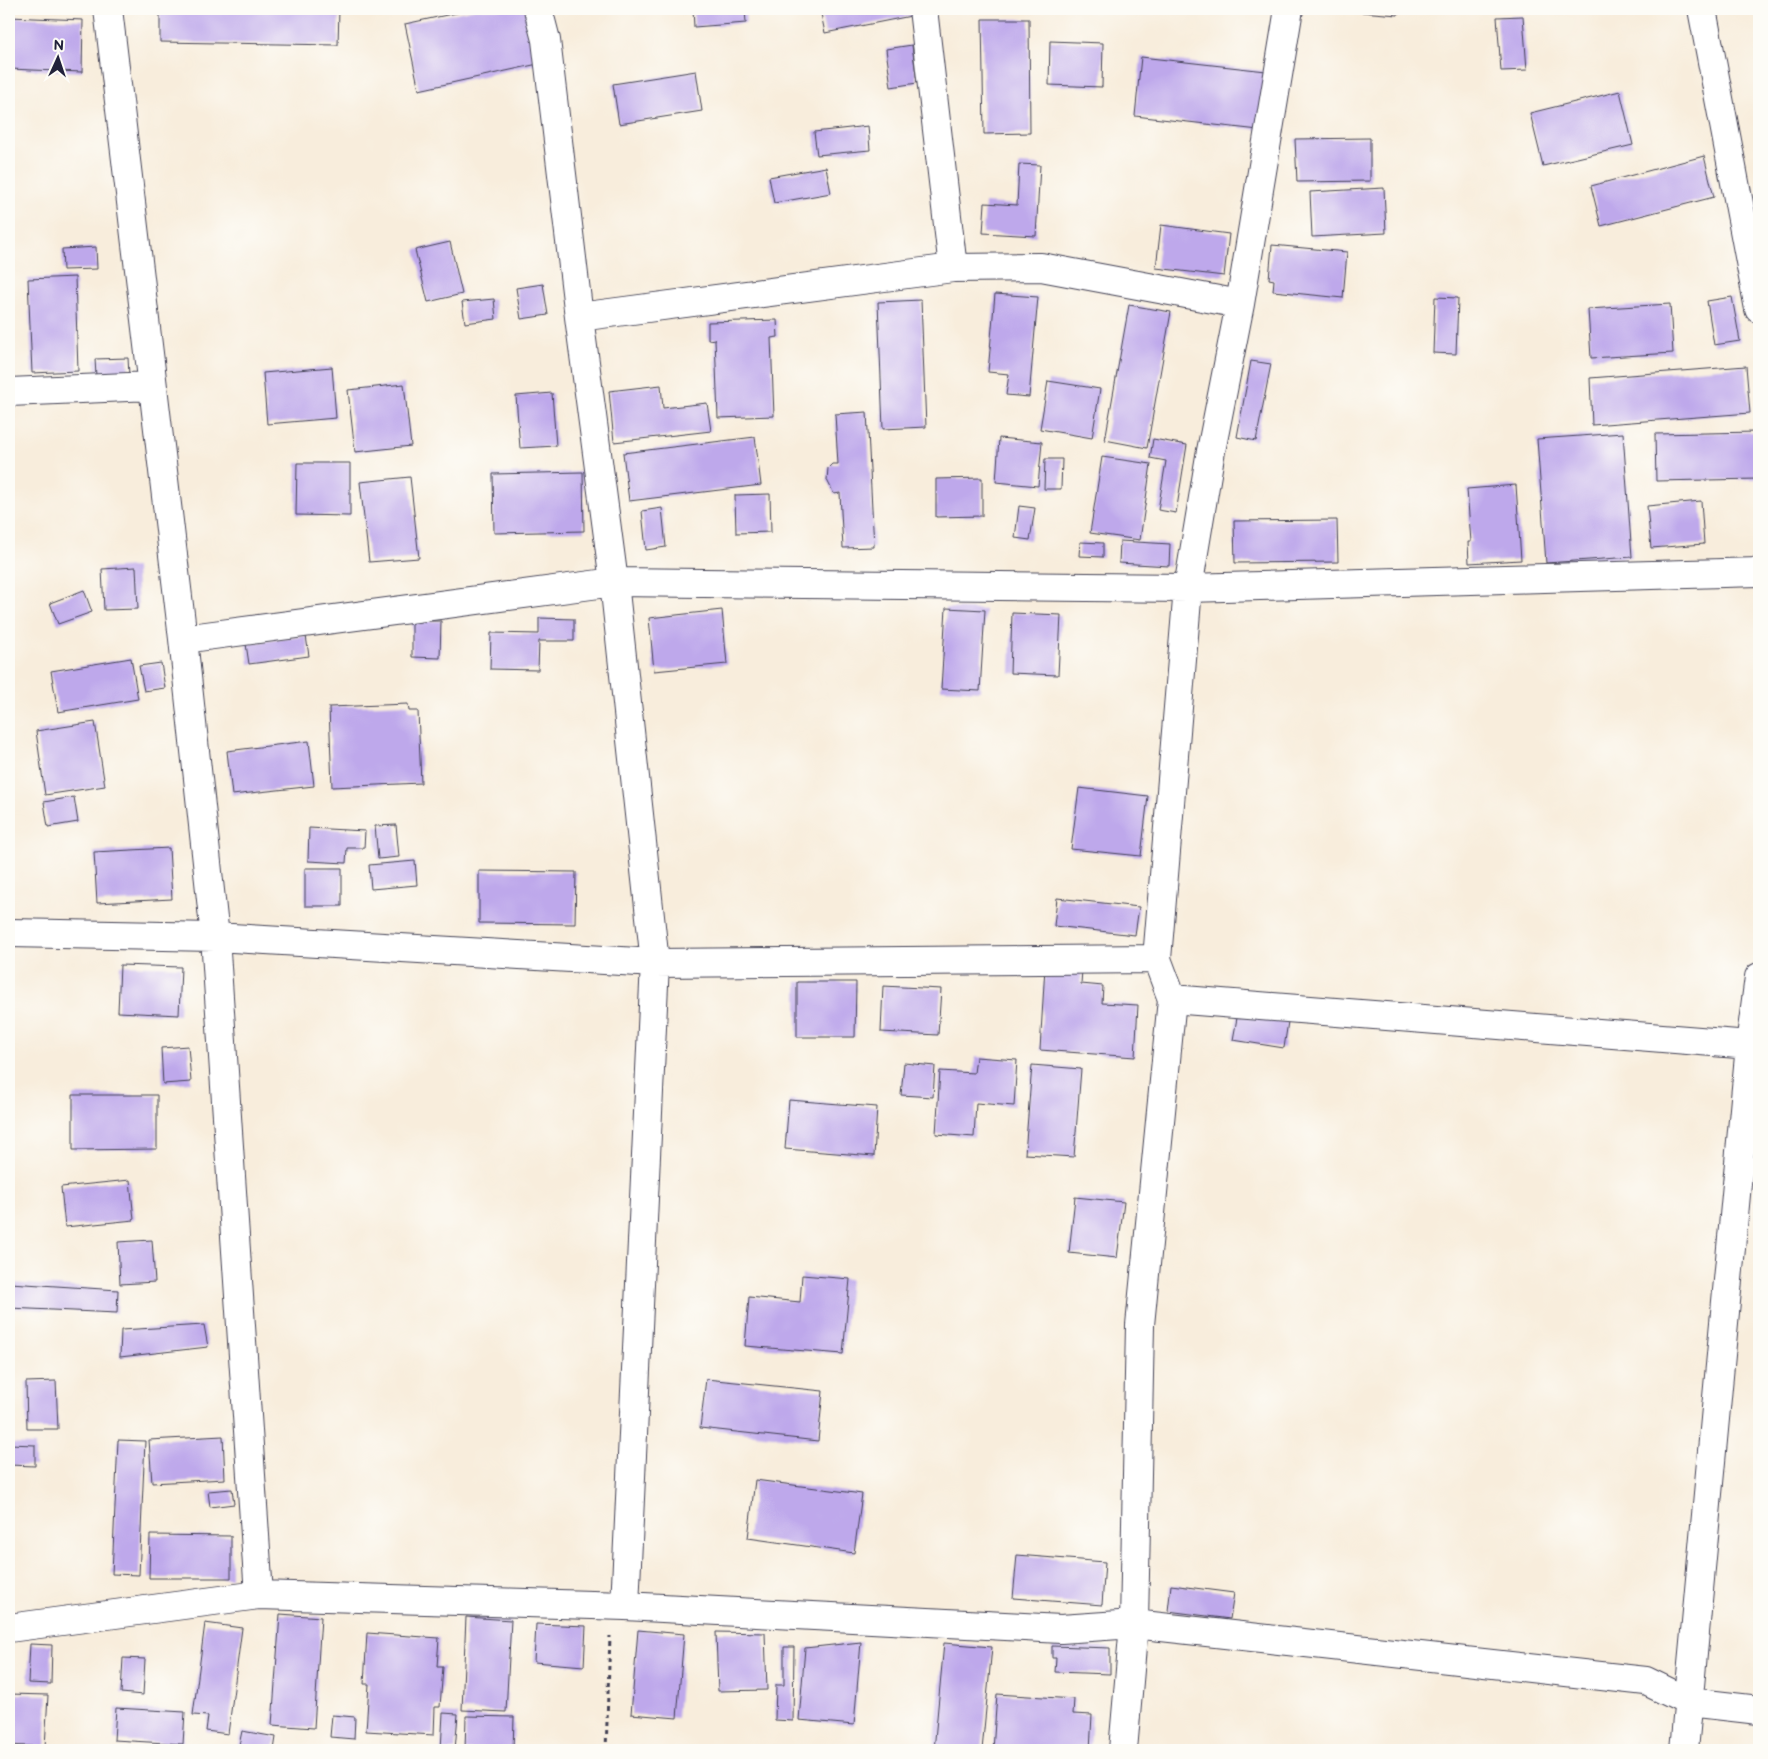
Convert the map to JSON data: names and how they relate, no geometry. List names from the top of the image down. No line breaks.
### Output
{"north":"top"}
